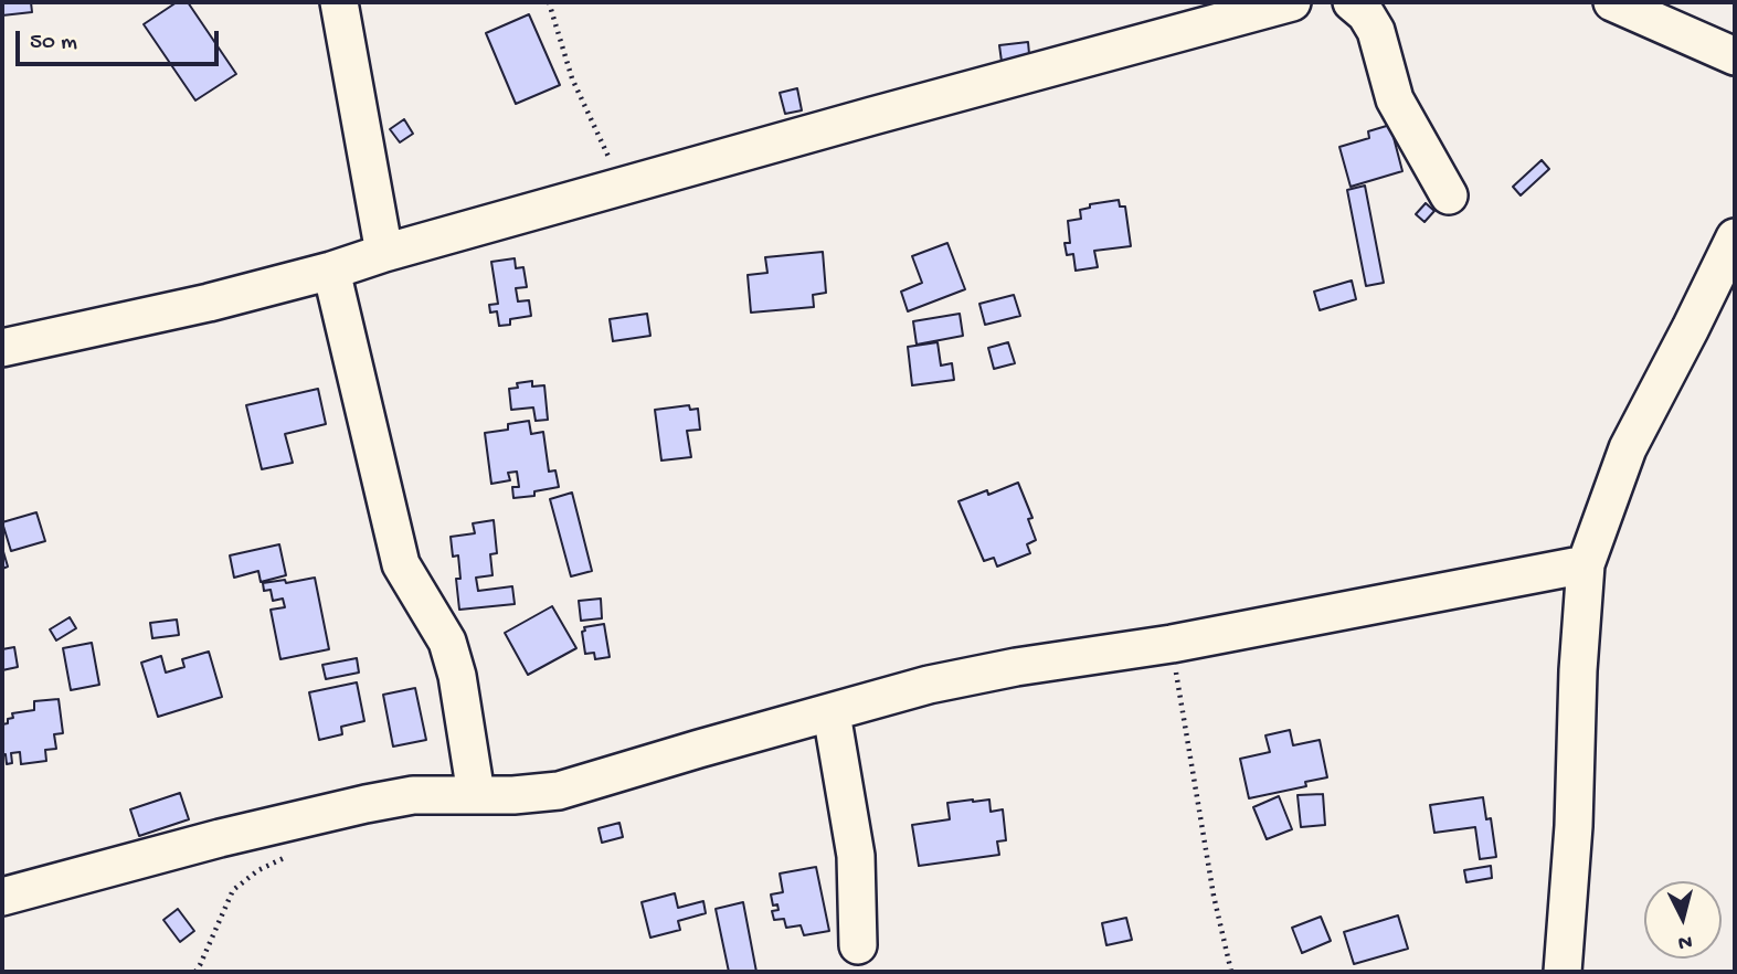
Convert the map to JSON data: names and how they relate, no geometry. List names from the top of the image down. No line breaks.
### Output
{"scale_bar":"50 m","north":"bottom"}
